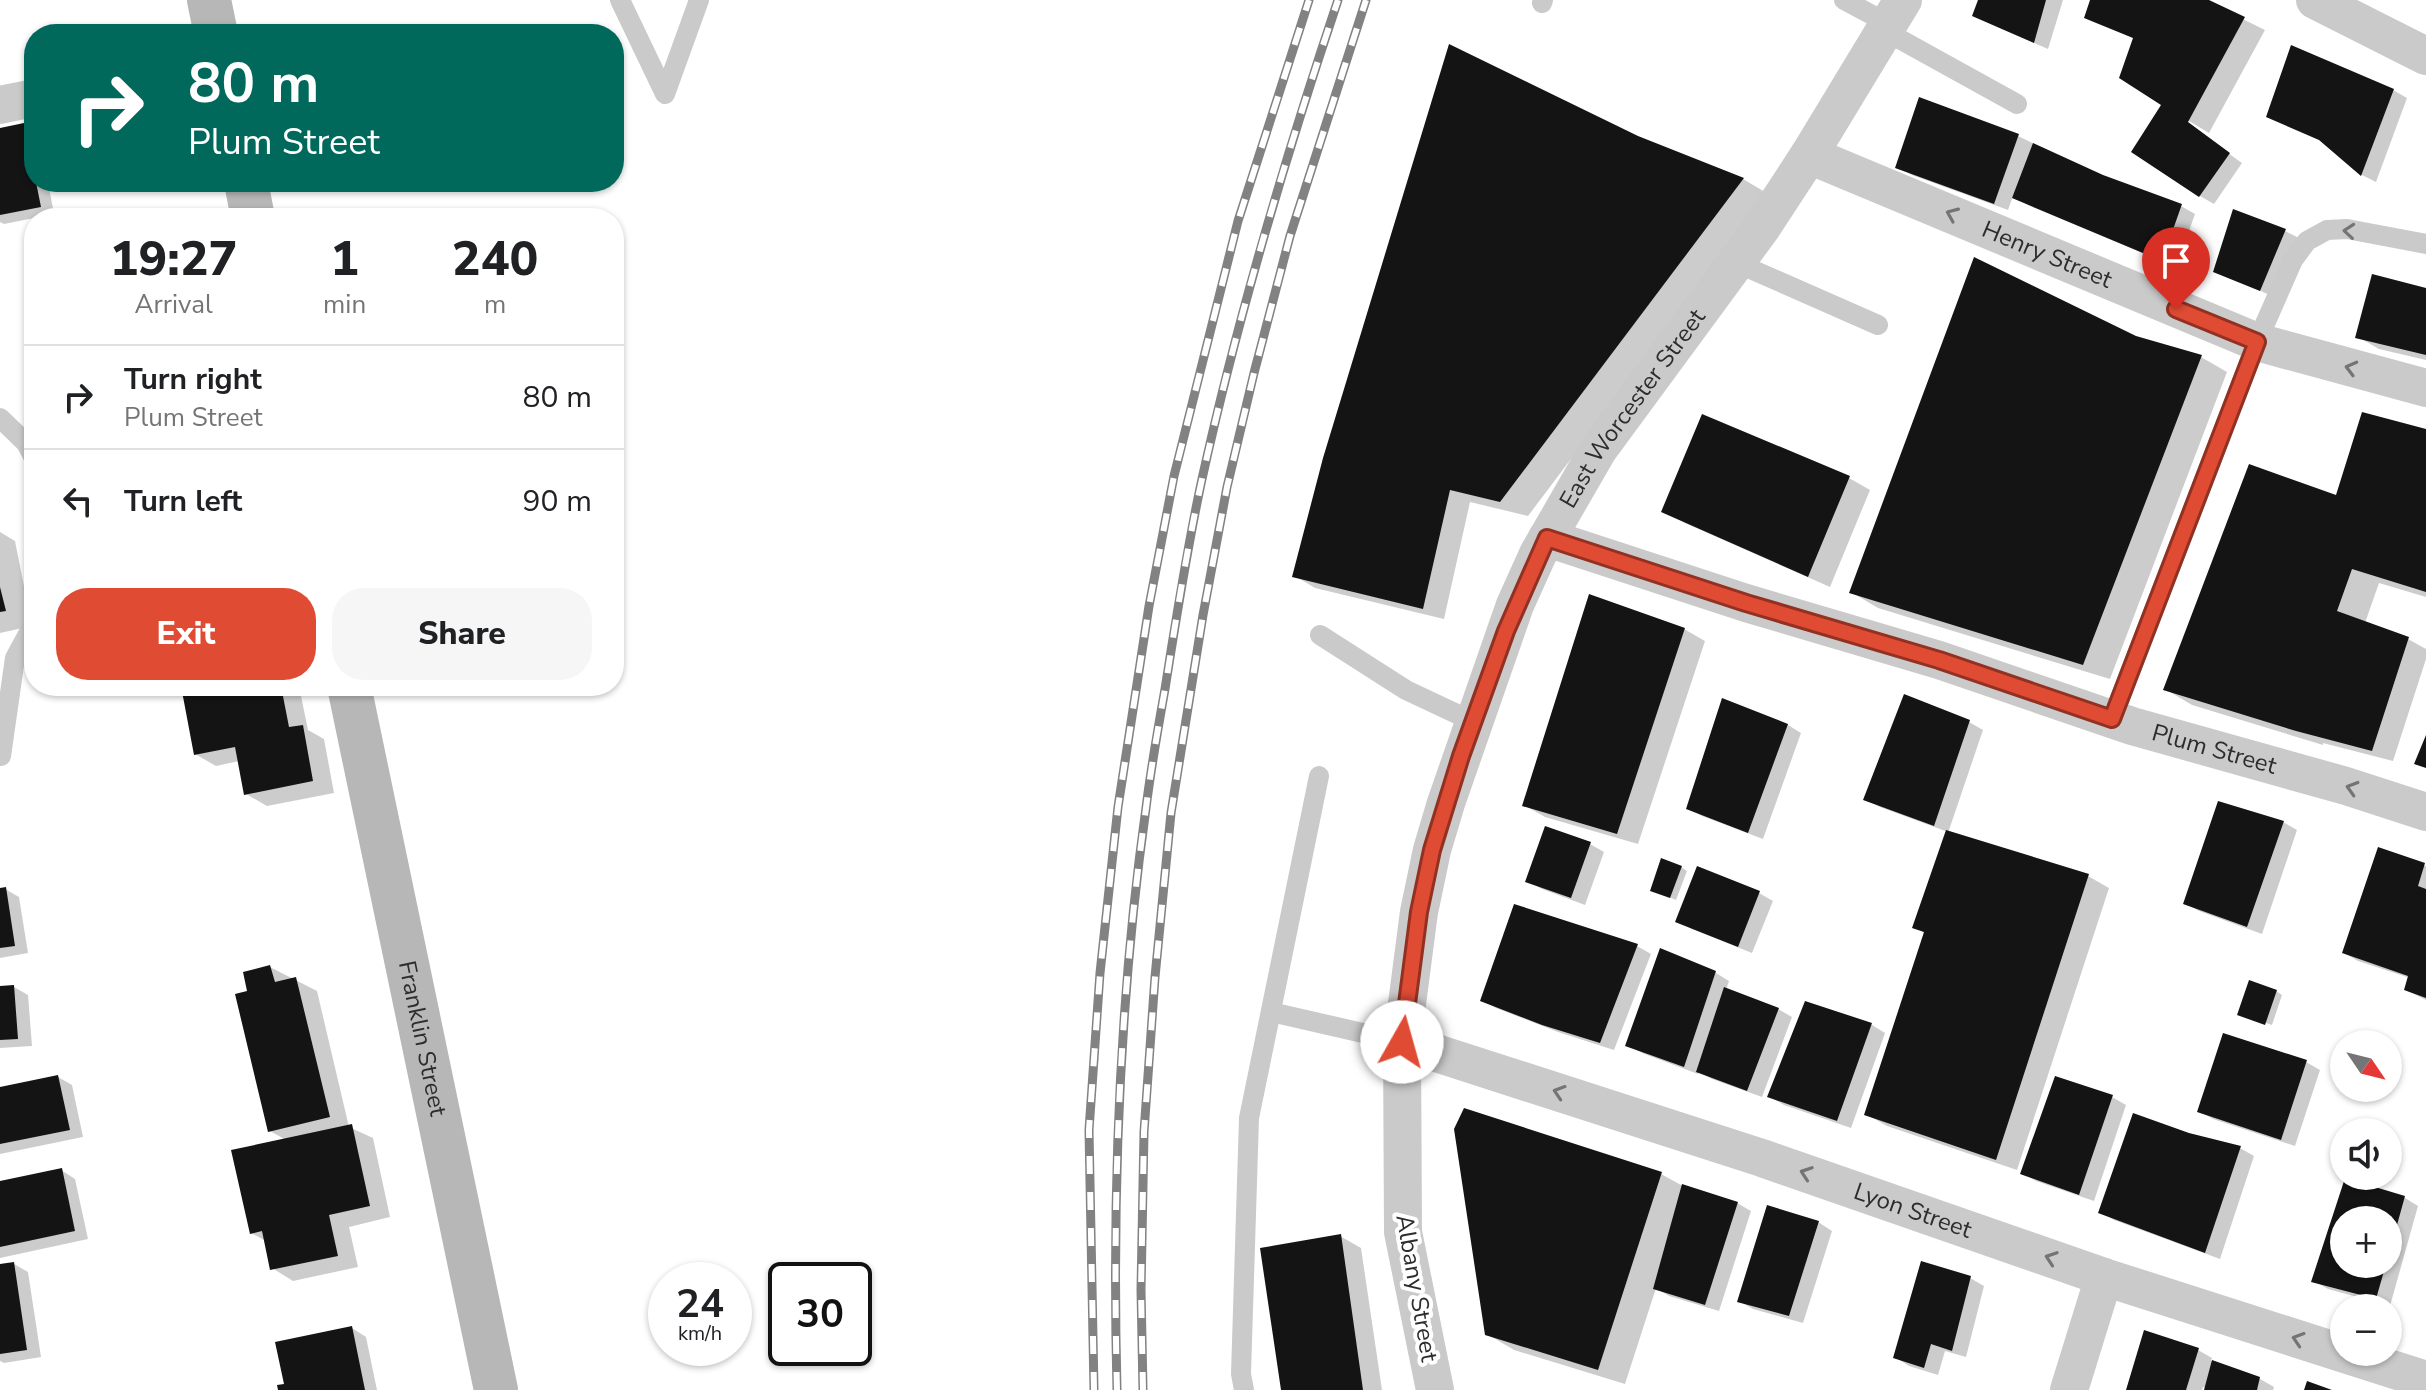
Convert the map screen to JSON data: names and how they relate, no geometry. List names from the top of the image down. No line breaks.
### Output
{"streets":{"main road":["Franklin Street"],"street":["Henry Street","East Worcester Street","Plum Street","Lyon Street","Albany Street"]},"crossings":[["Henry Street","East Worcester Street"],["East Worcester Street","Plum Street"],["East Worcester Street","Lyon Street"],["East Worcester Street","Albany Street"],["Lyon Street","Albany Street"]],"one_way":["Henry Street","Lyon Street"],"north":"bottom right","page":{"turn":["80 m","Plum Street"],"eta":["19:27","Arrival","1","min","240","m"],"list":[{"name":"Turn right","note":"Plum Street","value":"80 m"},{"name":"Turn left","value":"90 m"}],"buttons":["Exit","Share"],"map_buttons":["+","−"],"speed":"24 km/h","limit":"30"}}
